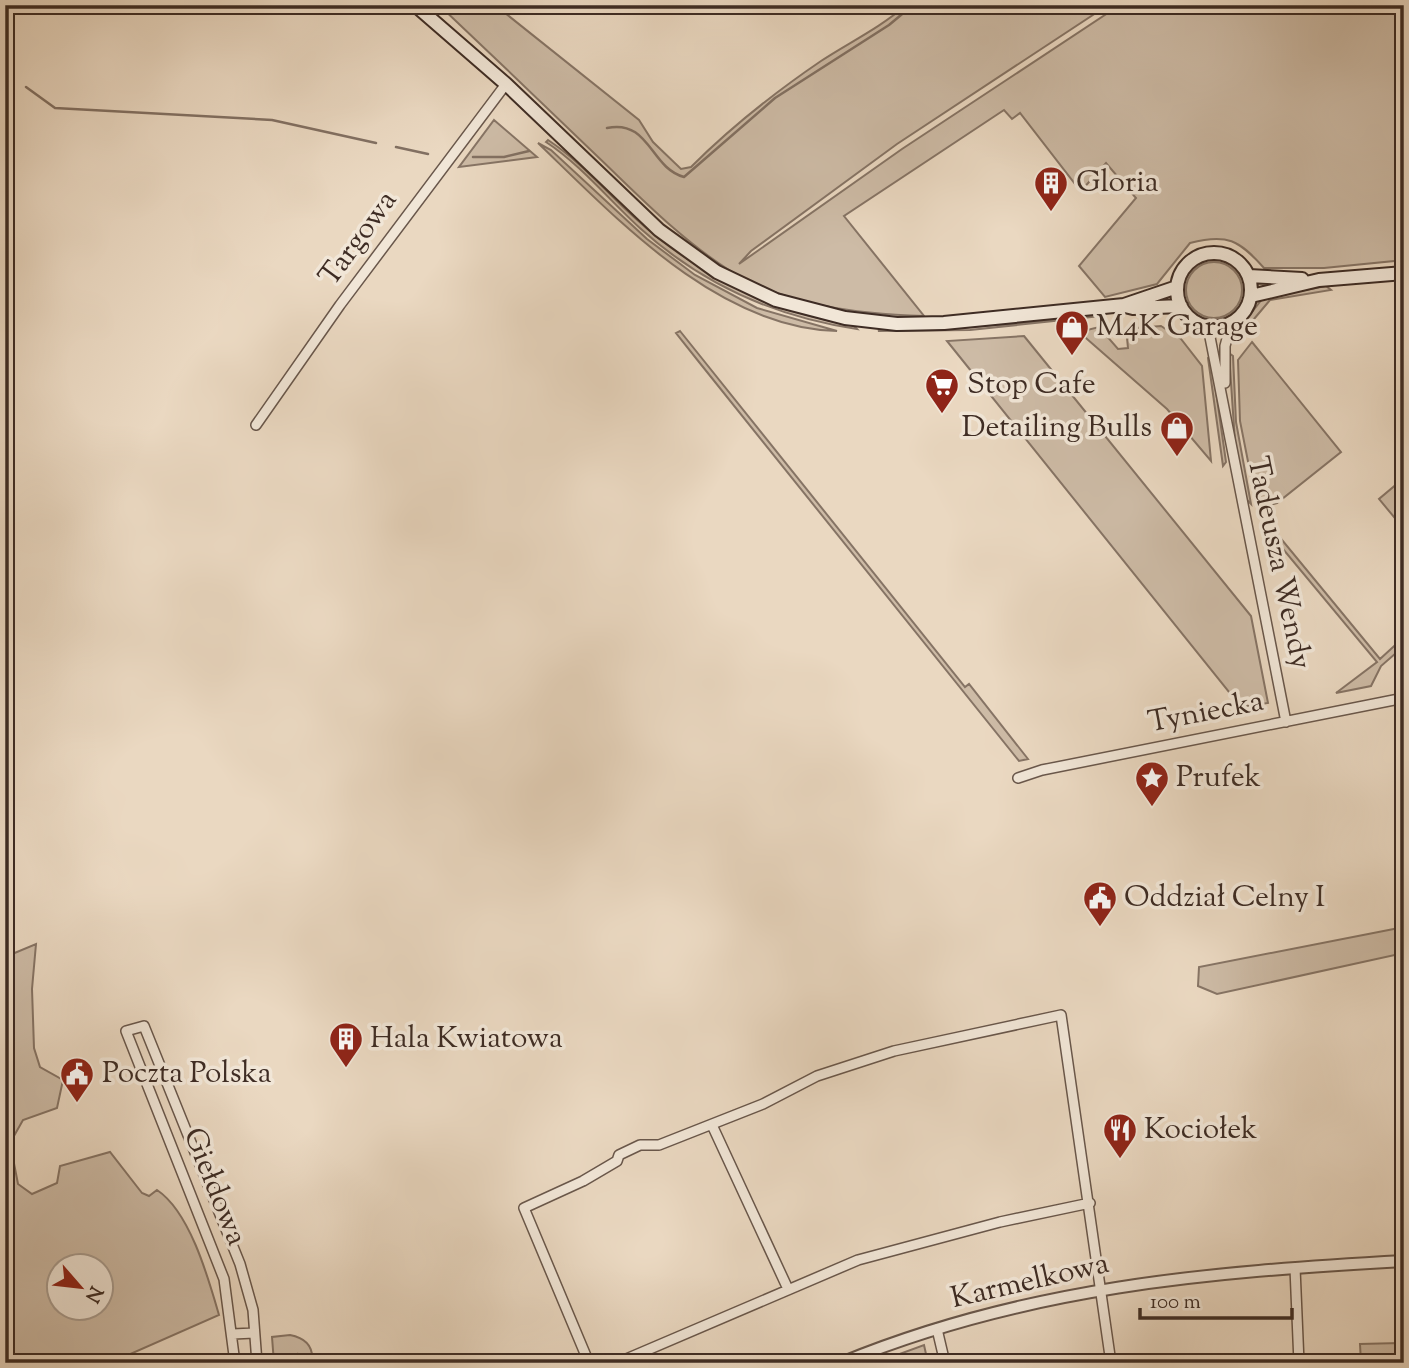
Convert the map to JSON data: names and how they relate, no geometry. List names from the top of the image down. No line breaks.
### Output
{"streets":{"street":["Targowa","Tadeusza Wendy","Tyniecka","Giełdowa","Karmelkowa"]},"crossings":[["Tadeusza Wendy","Tyniecka"]],"places":{"building":["Gloria","Hala Kwiatowa"],"shop":["M4K Garage","Detailing Bulls"],"supermarket":["Stop Cafe"],"place":["Prufek"],"public building":["Oddział Celny I","Poczta Polska"],"restaurant":["Kociołek"]},"scale_bar":"100 m","north":"bottom right"}
